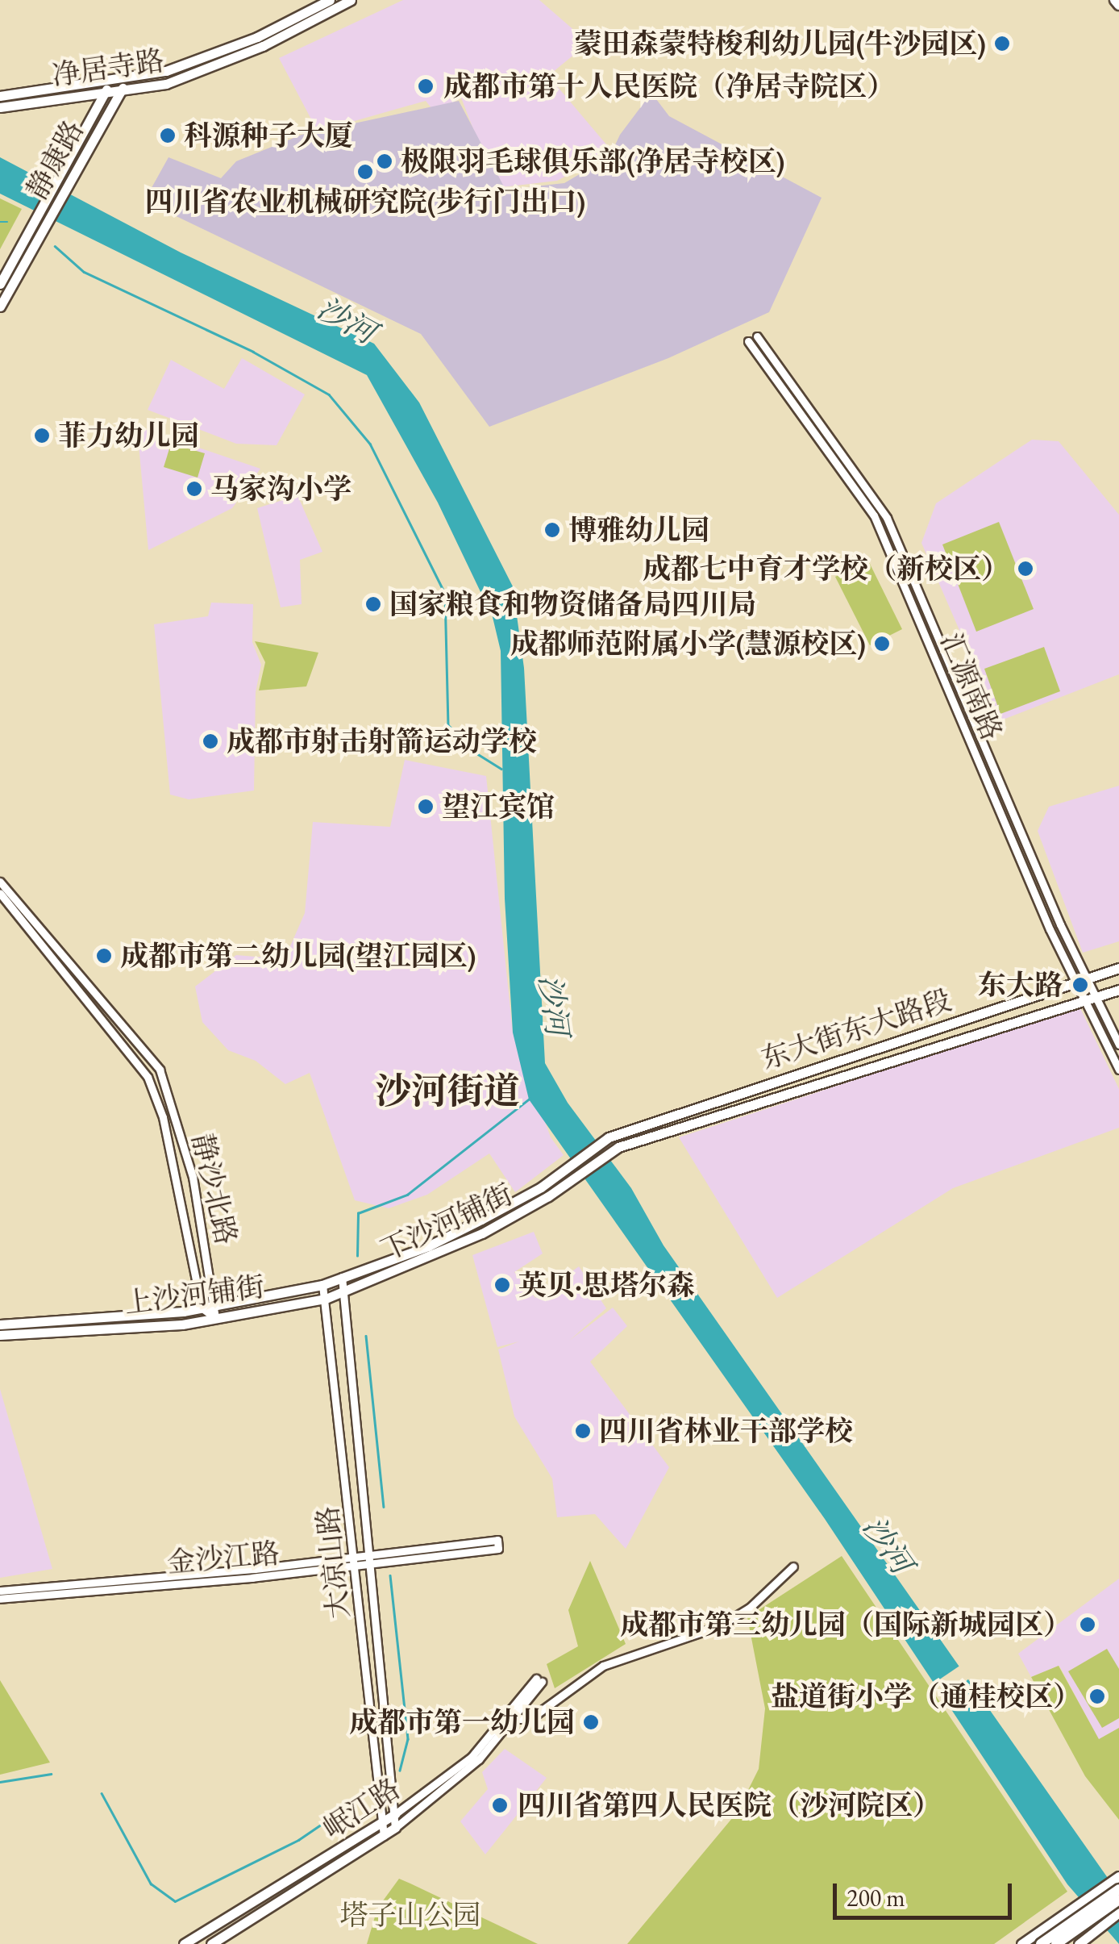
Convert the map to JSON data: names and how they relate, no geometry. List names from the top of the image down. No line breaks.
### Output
{"streets":{"main road":["净居寺路","静康路","东大街东大路段","下沙河铺街","上沙河铺街","岷江路"],"street":["汇源南路","静沙北路","金沙江路","大凉山路"]},"crossings":[["净居寺路","静康路"],["汇源南路","东大街东大路段"],["东大街东大路段","下沙河铺街"],["静沙北路","上沙河铺街"],["下沙河铺街","上沙河铺街"],["下沙河铺街","大凉山路"],["上沙河铺街","大凉山路"],["金沙江路","大凉山路"],["大凉山路","岷江路"]],"districts":["沙河街道"],"water":["沙河"],"parks":["塔子山公园"],"places":["蒙田森蒙特梭利幼儿园(牛沙园区)","成都市第十人民医院（净居寺院区）","科源种子大厦","极限羽毛球俱乐部(净居寺校区)","四川省农业机械研究院(步行门出口)","菲力幼儿园","马家沟小学","博雅幼儿园","成都七中育才学校（新校区）","国家粮食和物资储备局四川局","成都师范附属小学(慧源校区)","成都市射击射箭运动学校","望江宾馆","成都市第二幼儿园(望江园区)","东大路","英贝·思塔尔森","四川省林业干部学校","成都市第三幼儿园（国际新城园区）","盐道街小学（通桂校区）","成都市第一幼儿园","四川省第四人民医院（沙河院区）"],"scale_bar":"200 m"}
